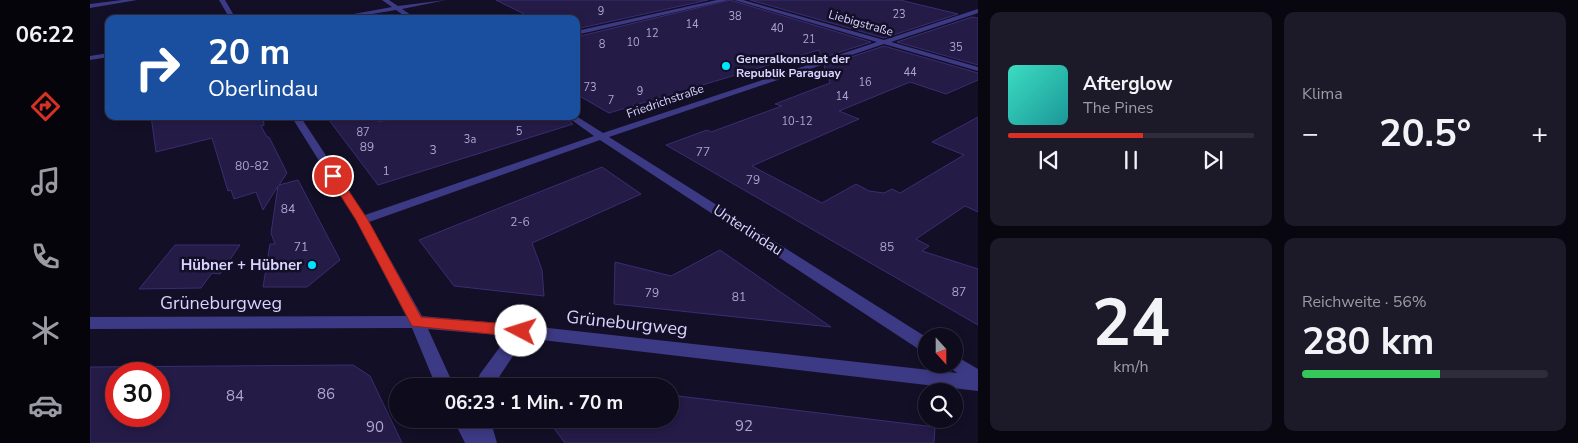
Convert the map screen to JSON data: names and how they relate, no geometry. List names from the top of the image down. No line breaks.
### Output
{"streets":{"street":["Liebigstraße","Friedrichstraße","Unterlindau","Grüneburgweg"]},"crossings":[["Liebigstraße","Friedrichstraße"],["Friedrichstraße","Unterlindau"]],"places":["Generalkonsulat der Republik Paraguay","Hübner + Hübner"],"house_numbers":["9","23","38","14","40","12","21","10","8","35","44","16","73","9","14","7","10-12","5","87","3a","89","3","77","80-82","1","79","84","2-6","71","85","87","79","81","86","84","92","90"],"north":"bottom","page":{"tabs":"06:22","tile":["Klima",["24","km/h"],["Reichweite · 56%","280 km"]],"turn":["20 m","Oberlindau"],"song":["Afterglow","The Pines"],"heat":["−","20.5°","+"],"limit":"30","trip":"06:23 · 1 Min. · 70 m"}}
